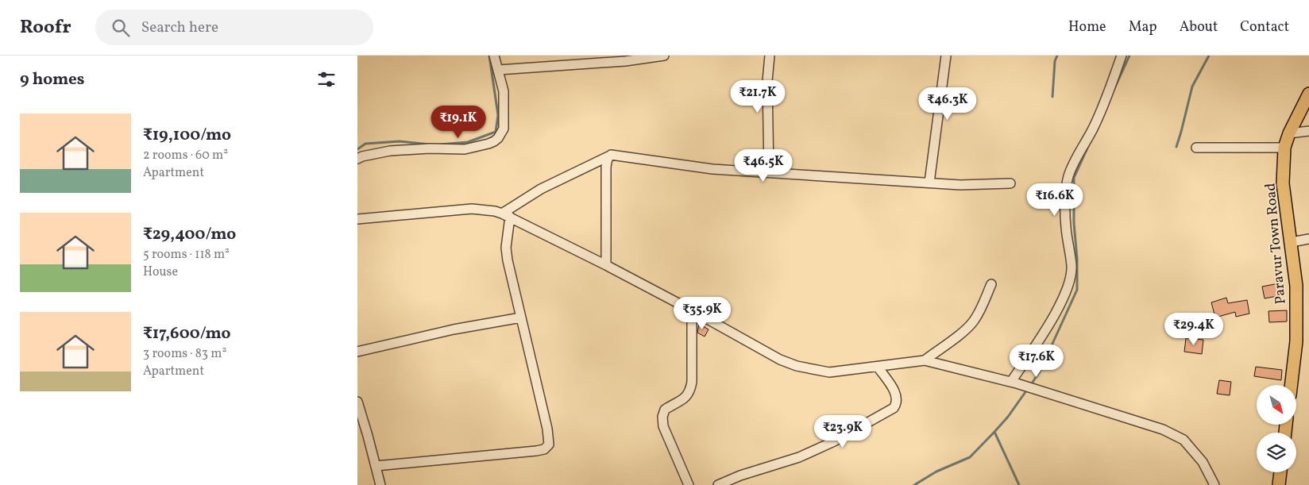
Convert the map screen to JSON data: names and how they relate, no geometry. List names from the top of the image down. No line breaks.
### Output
{"streets":{"main road":["Paravur Town Road"]},"north":"bottom right","page":{"header":"Roofr","search":"Search here","nav":["Home","Map","About","Contact"],"heading":"9 homes","price":["₹21.7K","₹46.3K","₹19.1K","₹46.5K","₹16.6K","₹35.9K","₹29.4K","₹17.6K","₹23.9K"],"list":[{"name":"₹19,100/mo","note":"2 rooms · 60 m² · Apartment"},{"name":"₹29,400/mo","note":"5 rooms · 118 m² · House"},{"name":"₹17,600/mo","note":"3 rooms · 83 m² · Apartment"}]}}
